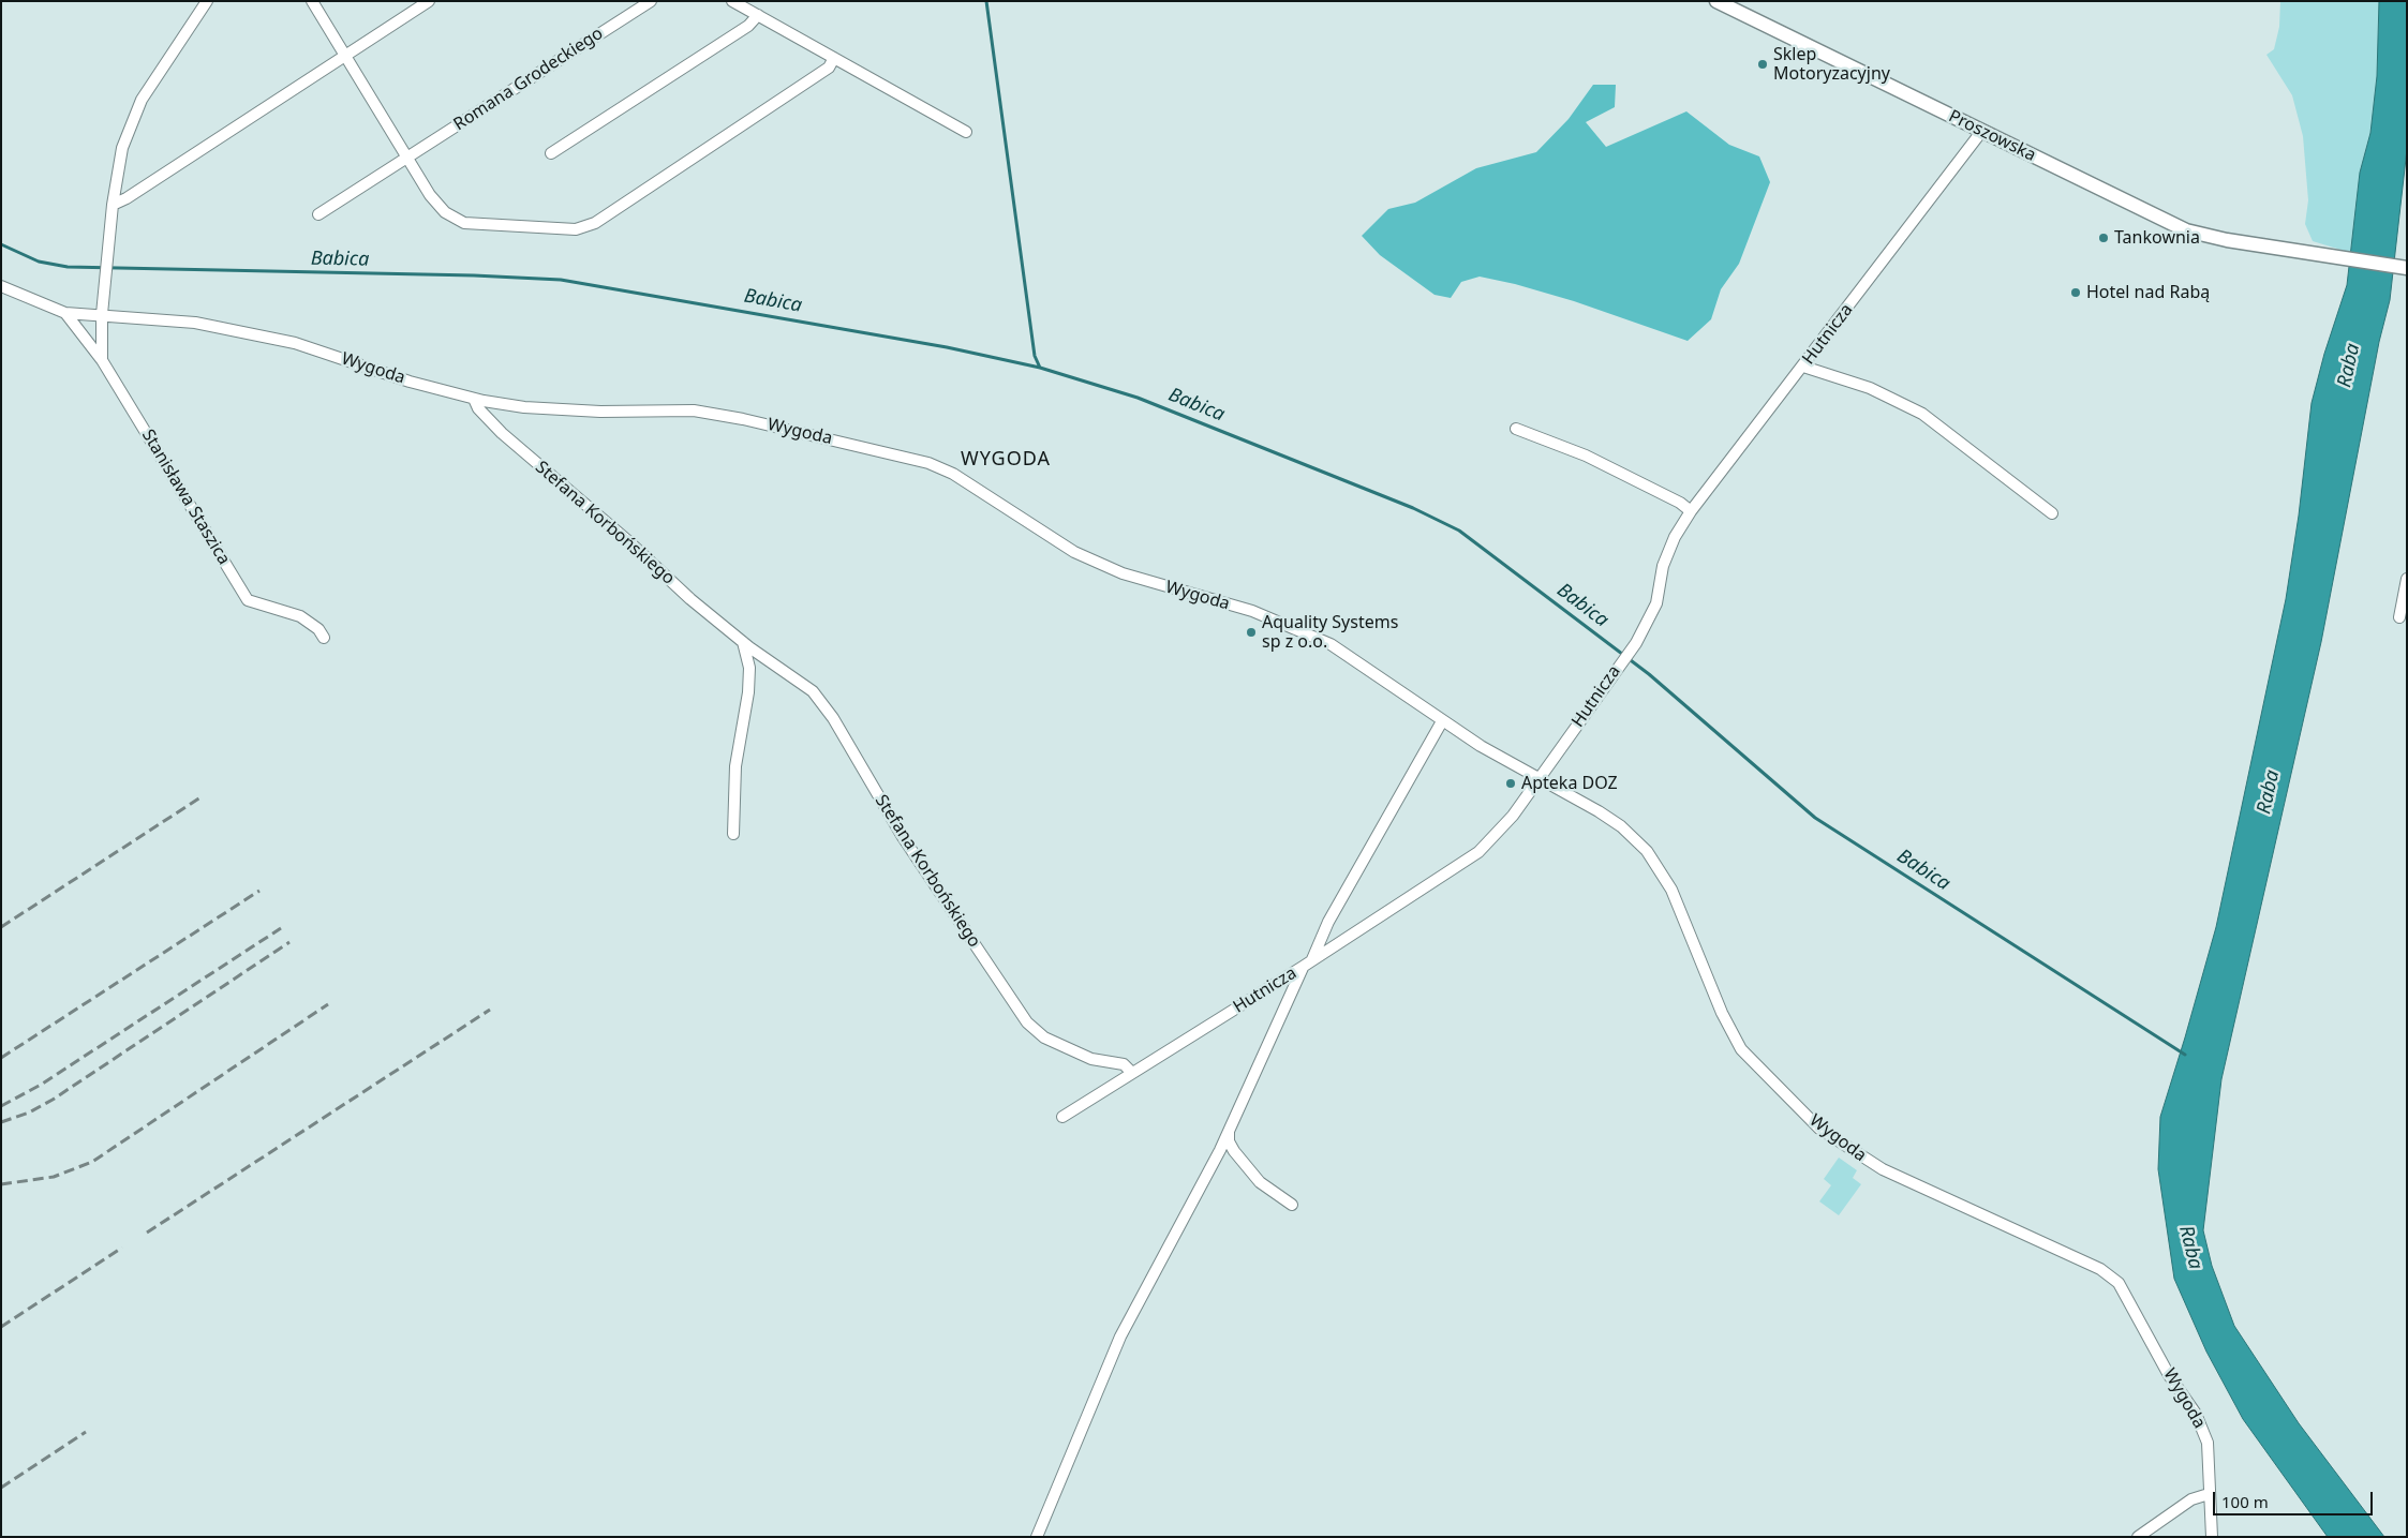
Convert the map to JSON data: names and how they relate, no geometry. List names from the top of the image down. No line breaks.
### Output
{"streets":{"main road":["Proszowska"],"street":["Romana Grodeckiego","Hutnicza","Wygoda","Stanisława Staszica","Stefana Korbońskiego"]},"crossings":[["Proszowska","Hutnicza"],["Hutnicza","Wygoda"],["Hutnicza","Stefana Korbońskiego"],["Wygoda","Stefana Korbońskiego"]],"districts":["WYGODA"],"water":["Babica","Raba"],"places":["Sklep Motoryzacyjny","Tankownia","Hotel nad Rabą","Aquality Systems sp z o.o.","Apteka DOZ"],"scale_bar":"100 m"}
